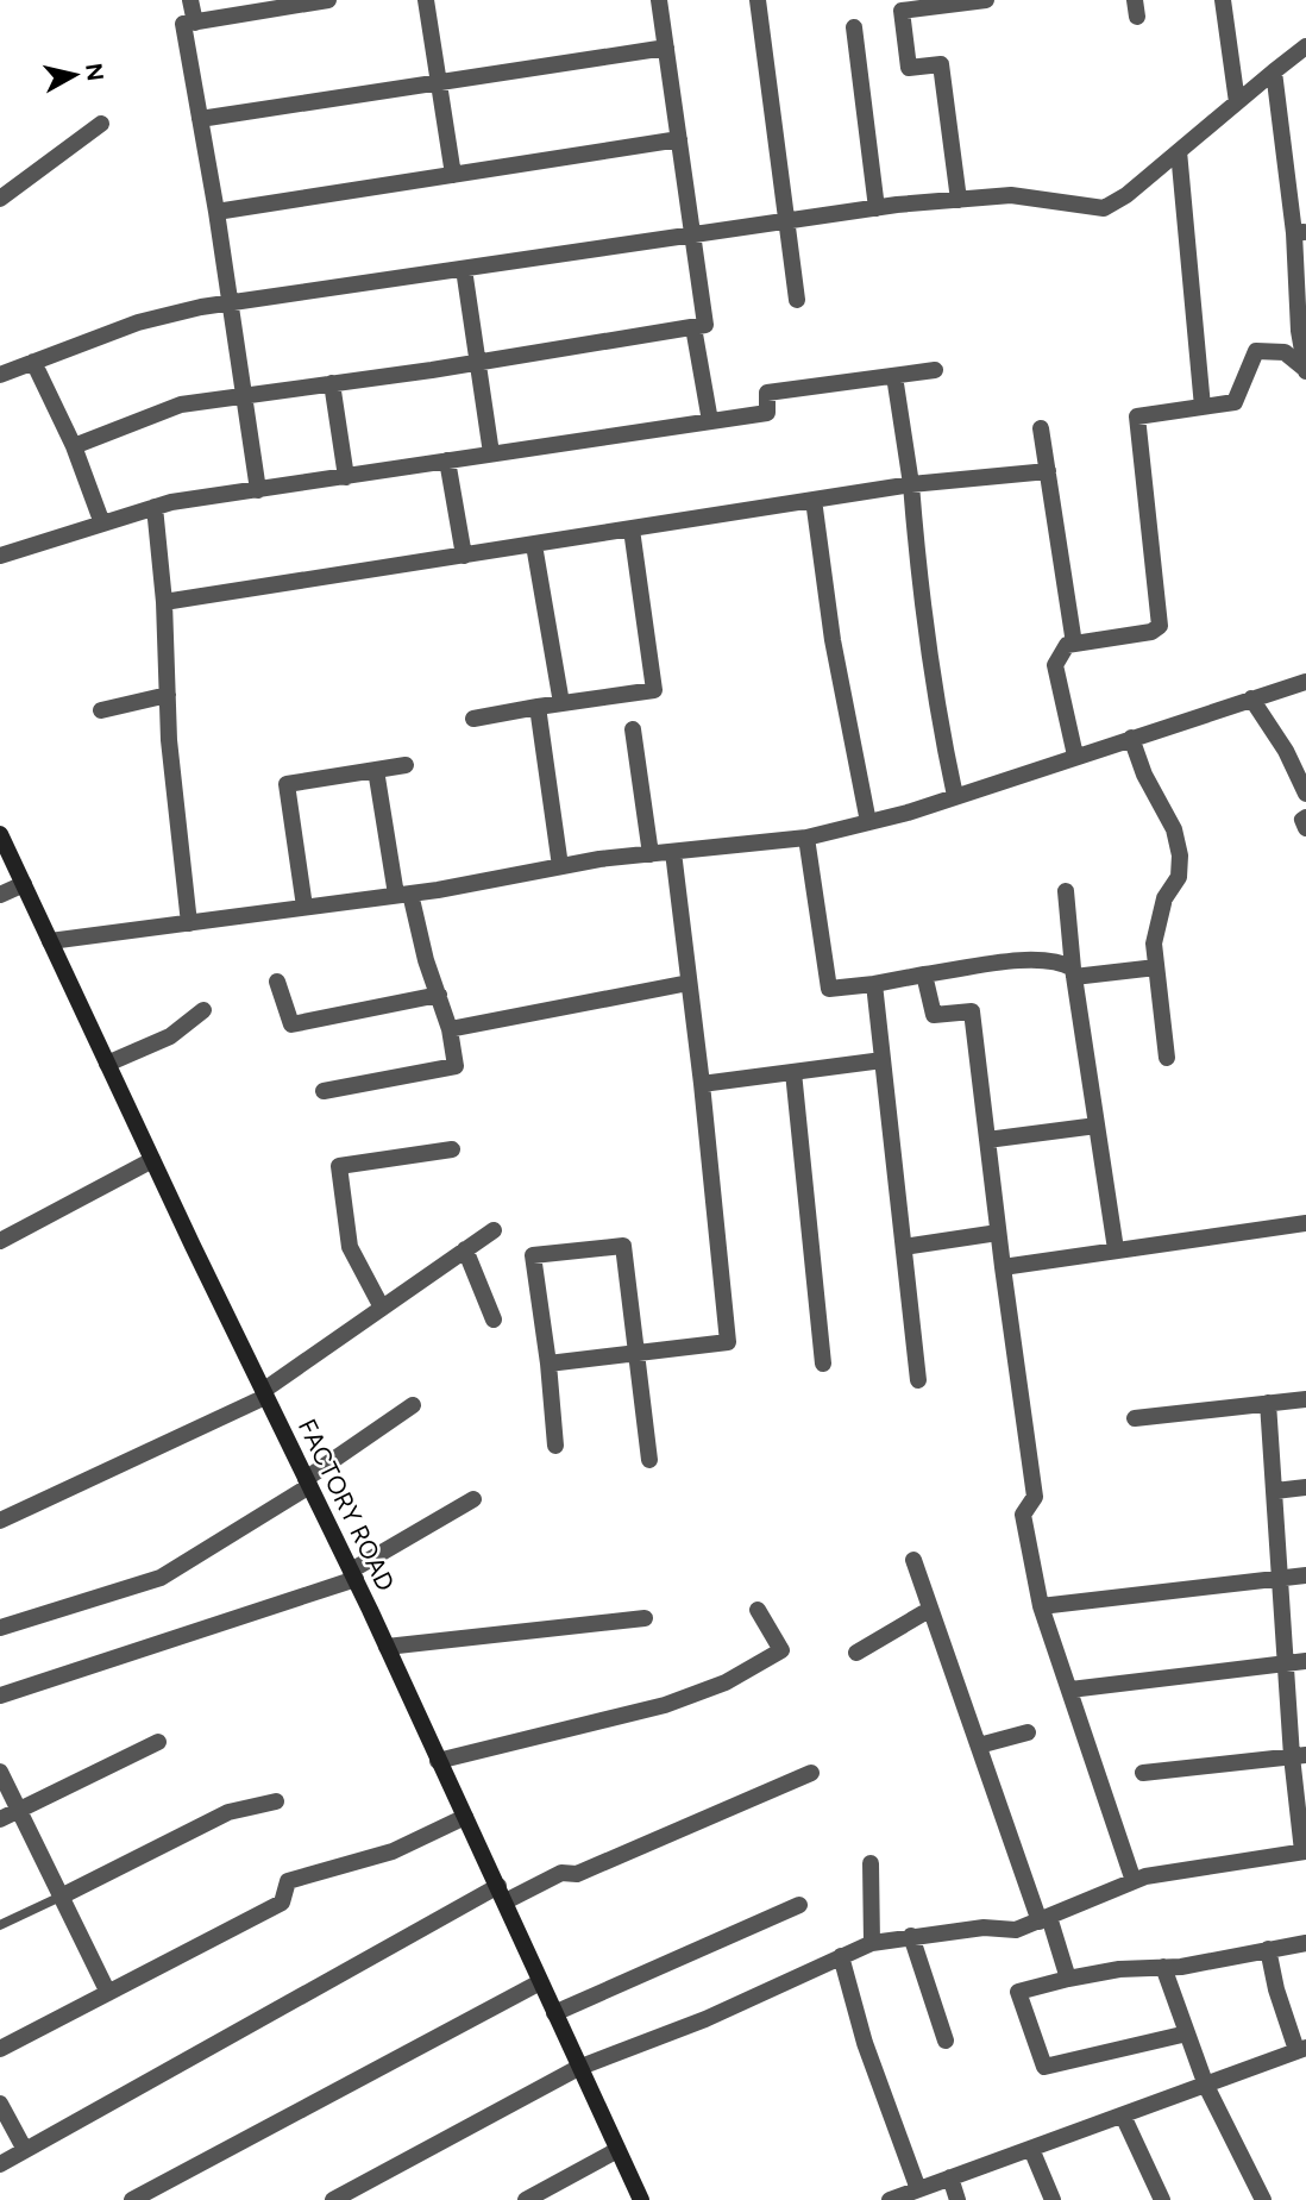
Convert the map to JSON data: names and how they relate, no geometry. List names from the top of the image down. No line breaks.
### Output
{"streets":{"main road":["FACTORY ROAD"]},"north":"right"}
